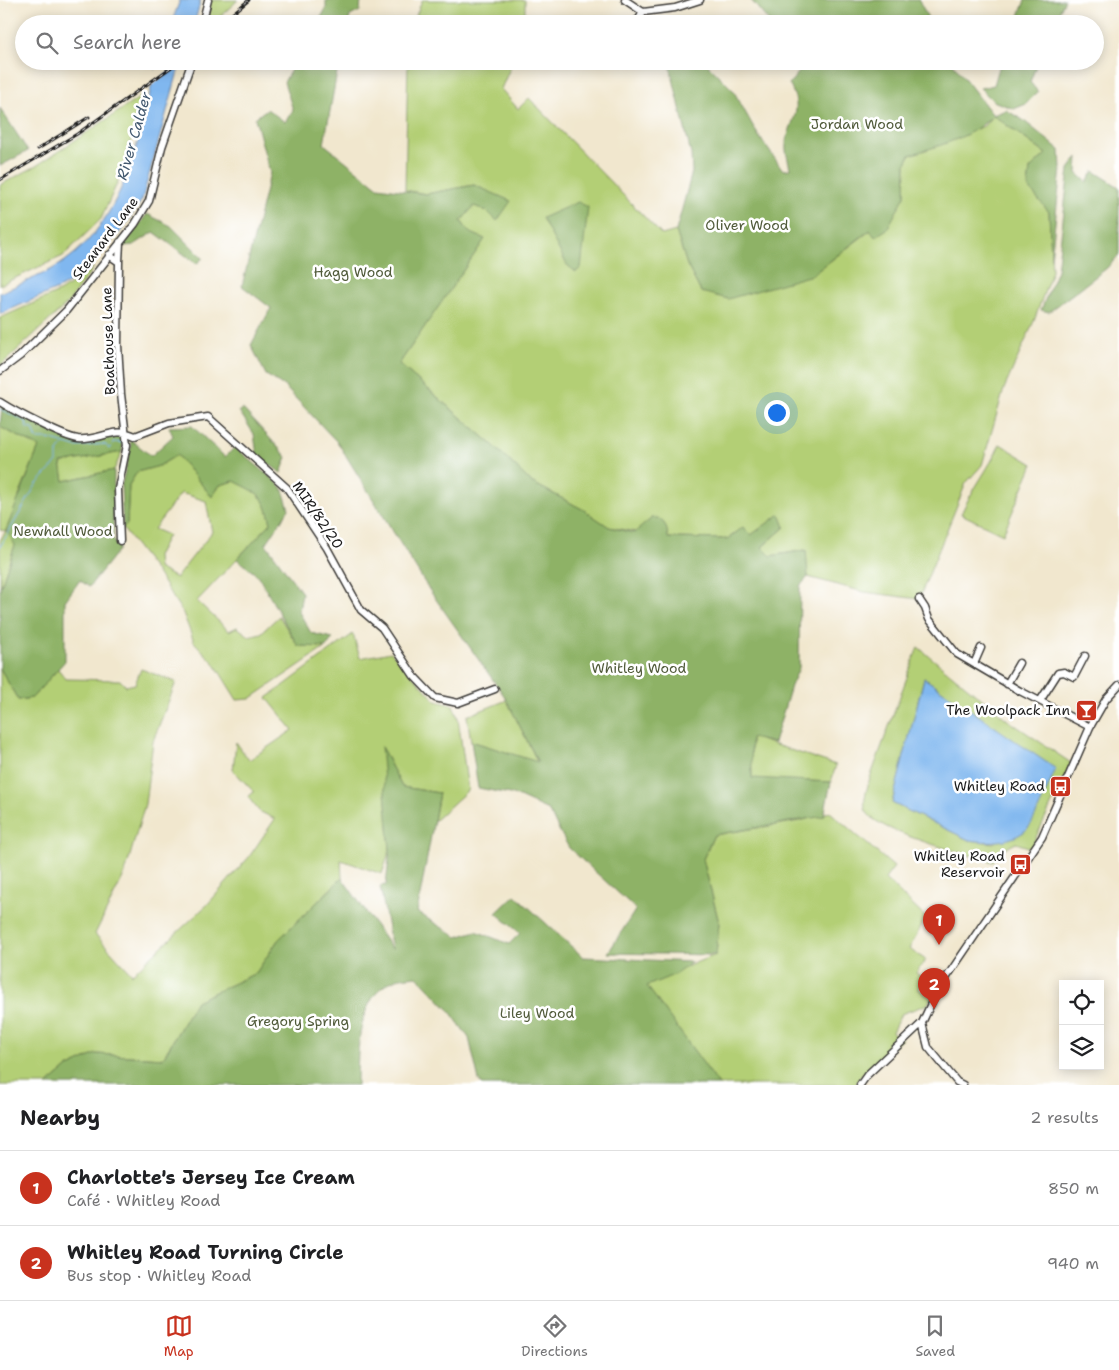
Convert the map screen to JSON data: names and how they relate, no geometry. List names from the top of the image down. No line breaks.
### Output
{"streets":{"street":["Steanard Lane","Boathouse Lane","MIR/82/20"]},"crossings":[["Steanard Lane","Boathouse Lane"],["Boathouse Lane","MIR/82/20"]],"water":["River Calder"],"parks":["Jordan Wood","Oliver Wood","Hagg Wood","Newhall Wood","Whitley Wood","Liley Wood","Gregory Spring"],"places":{"bar":["The Woolpack Inn"],"bus stop":["Whitley Road","Whitley Road Reservoir"]},"page":{"search":"Search here","pins":["1","2"],"heading":["Nearby","2 results"],"list":[{"mark":"1","name":"Charlotte's Jersey Ice Cream","note":"Café · Whitley Road","value":"850 m"},{"mark":"2","name":"Whitley Road Turning Circle","note":"Bus stop · Whitley Road","value":"940 m"}],"nav":["Map","Directions","Saved"]}}
